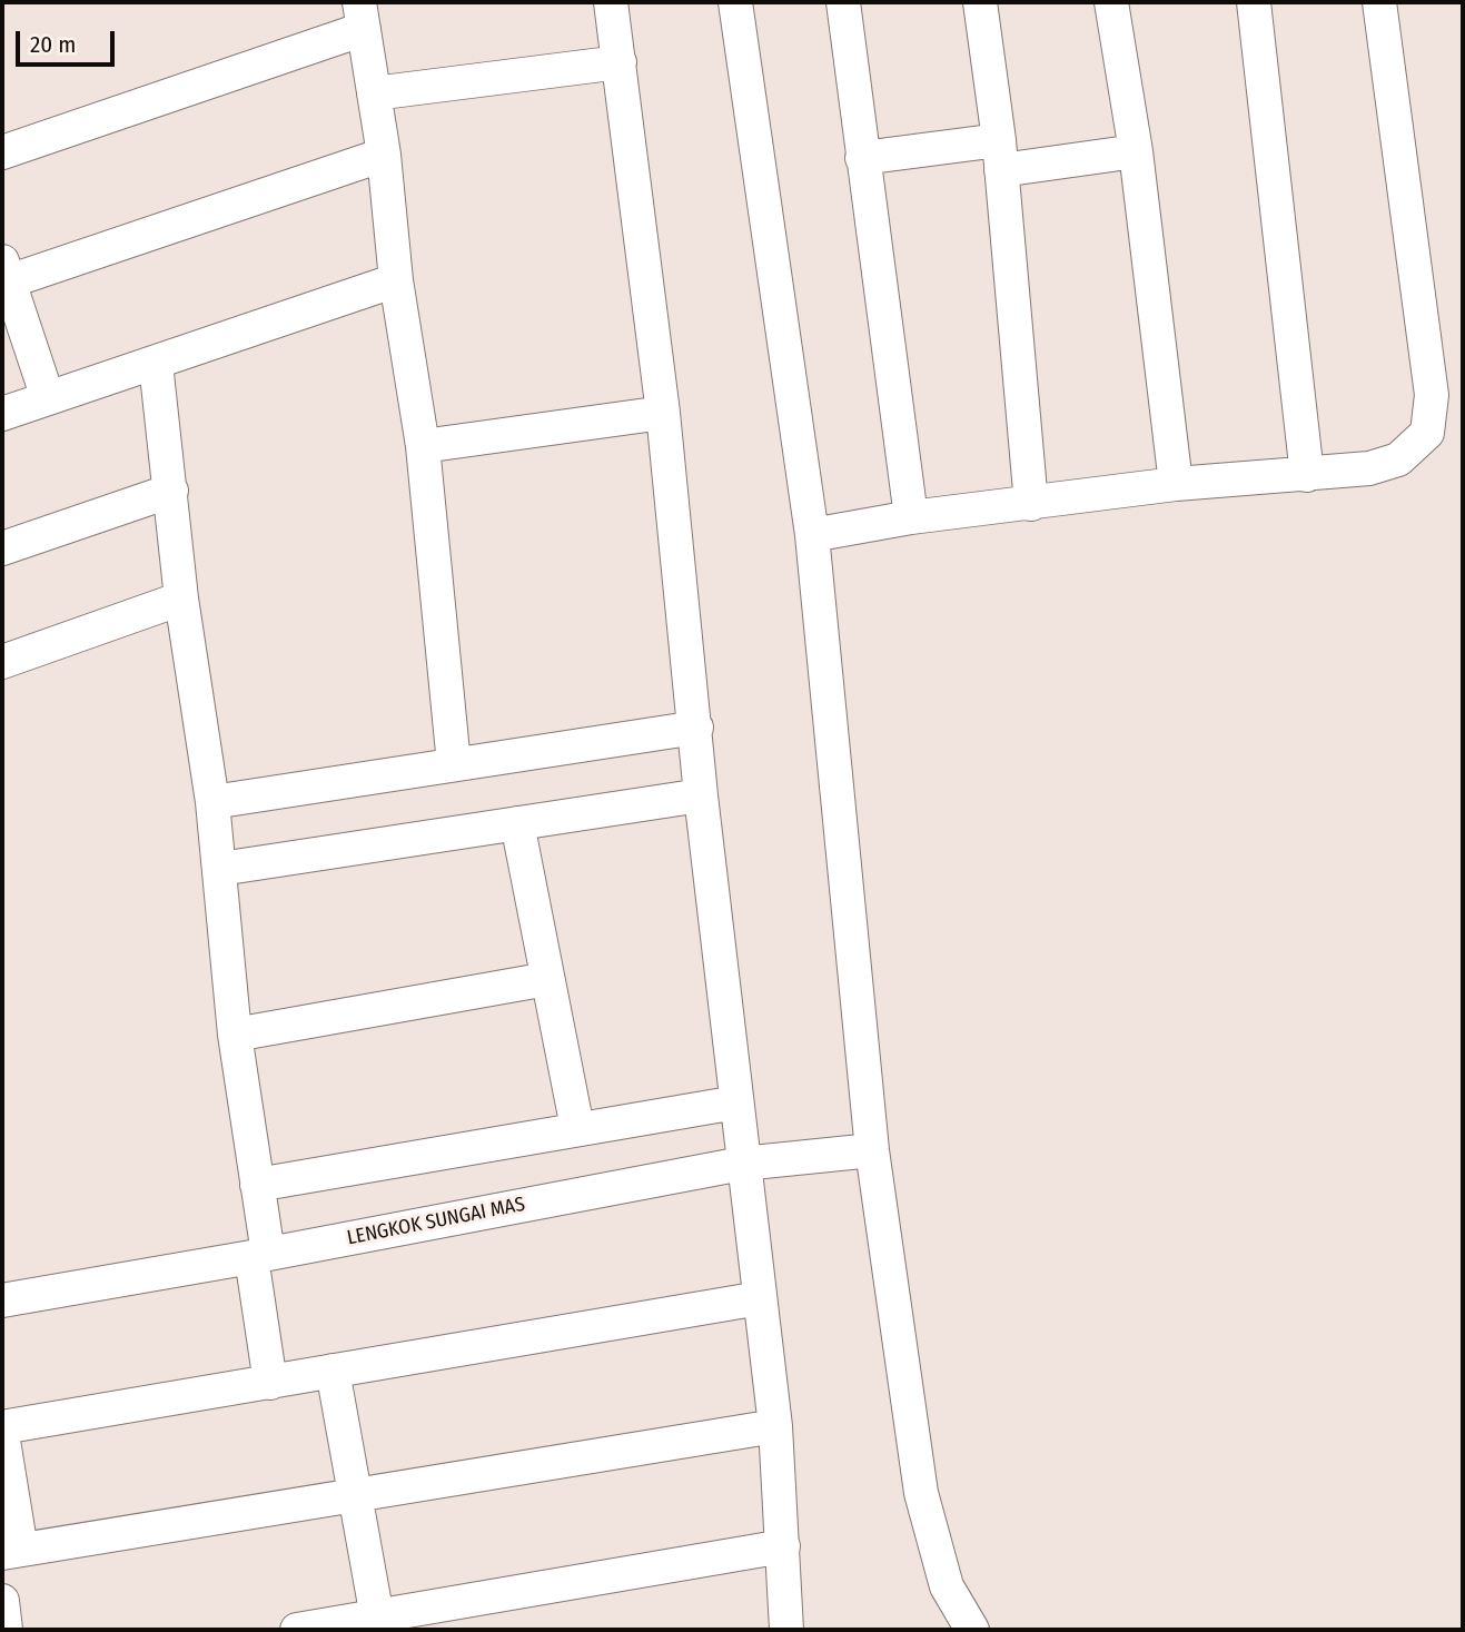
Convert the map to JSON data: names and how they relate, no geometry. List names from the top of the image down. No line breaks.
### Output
{"streets":{"street":["LENGKOK SUNGAI MAS"]},"scale_bar":"20 m"}
